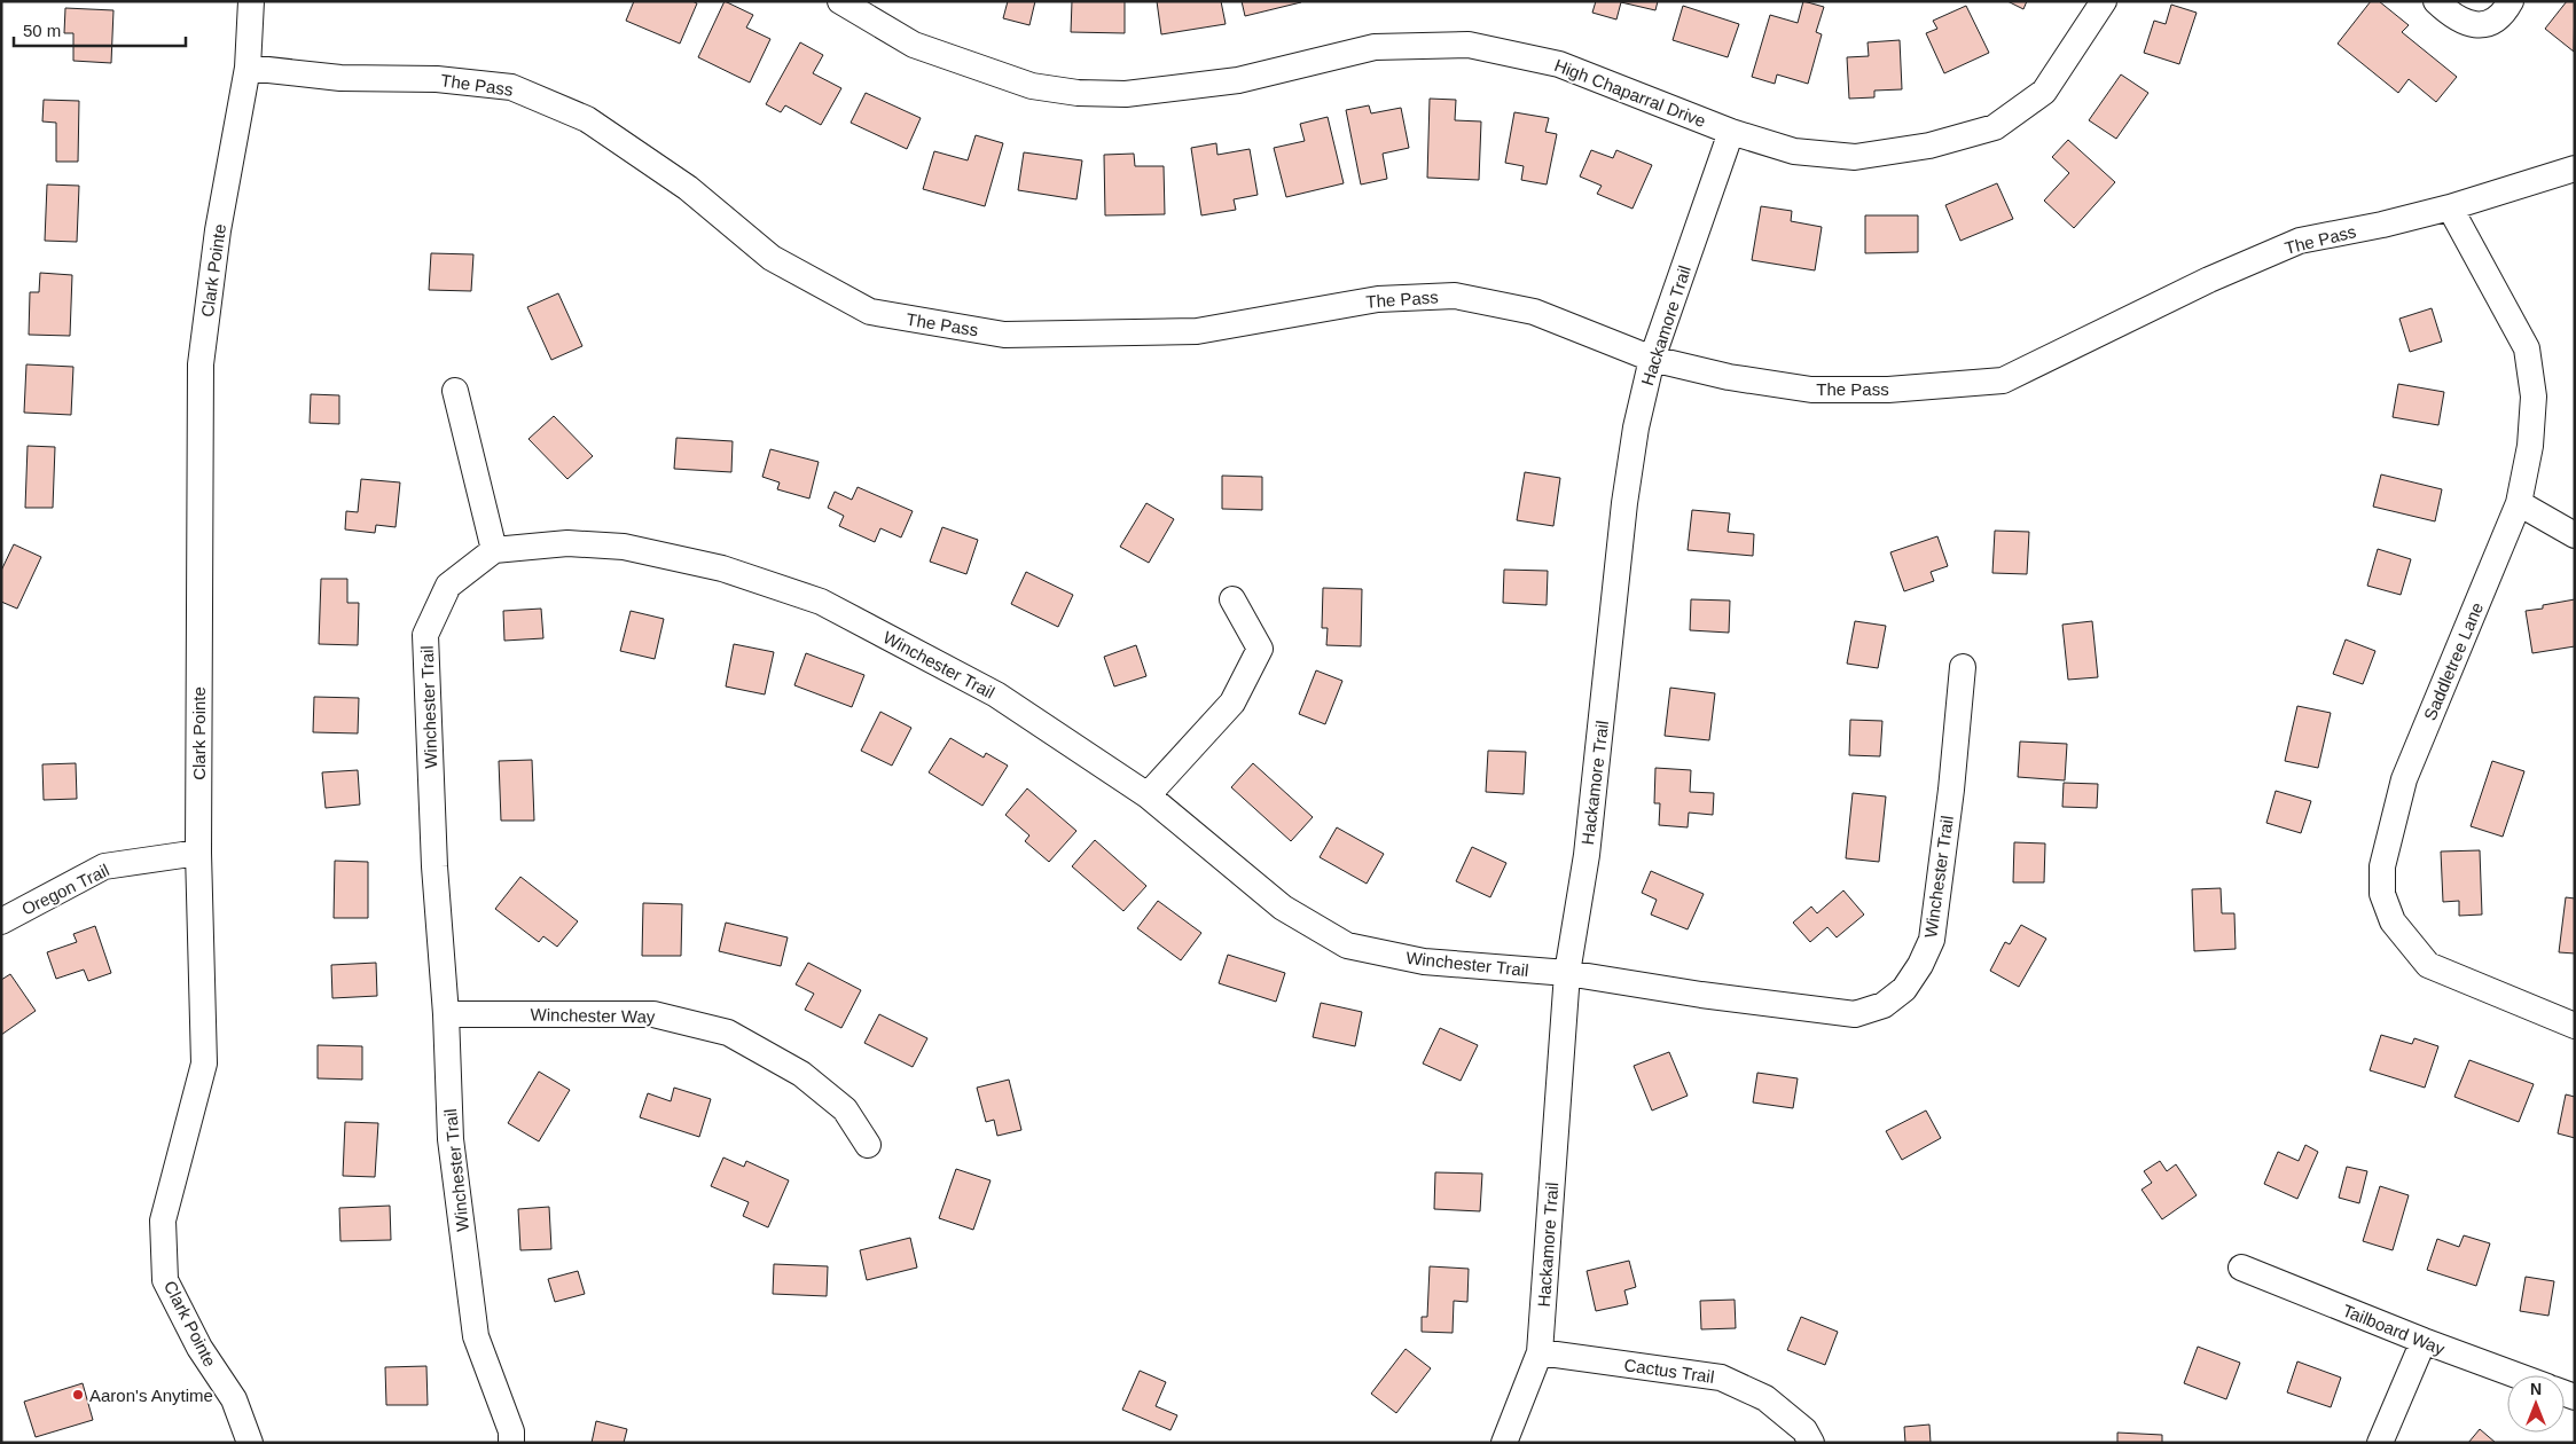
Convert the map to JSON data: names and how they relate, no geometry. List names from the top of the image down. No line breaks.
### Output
{"streets":{"street":["The Pass","High Chaparral Drive","Clark Pointe","Hackamore Trail","Saddletree Lane","Winchester Trail","Oregon Trail","Winchester Way","Tailboard Way","Cactus Trail"]},"crossings":[["The Pass","Clark Pointe"],["The Pass","Hackamore Trail"],["The Pass","Saddletree Lane"],["High Chaparral Drive","Hackamore Trail"],["Clark Pointe","Oregon Trail"],["Hackamore Trail","Winchester Trail"],["Hackamore Trail","Cactus Trail"],["Winchester Trail","Winchester Way"]],"places":["Aaron's Anytime"],"scale_bar":"50 m","north":"top"}
